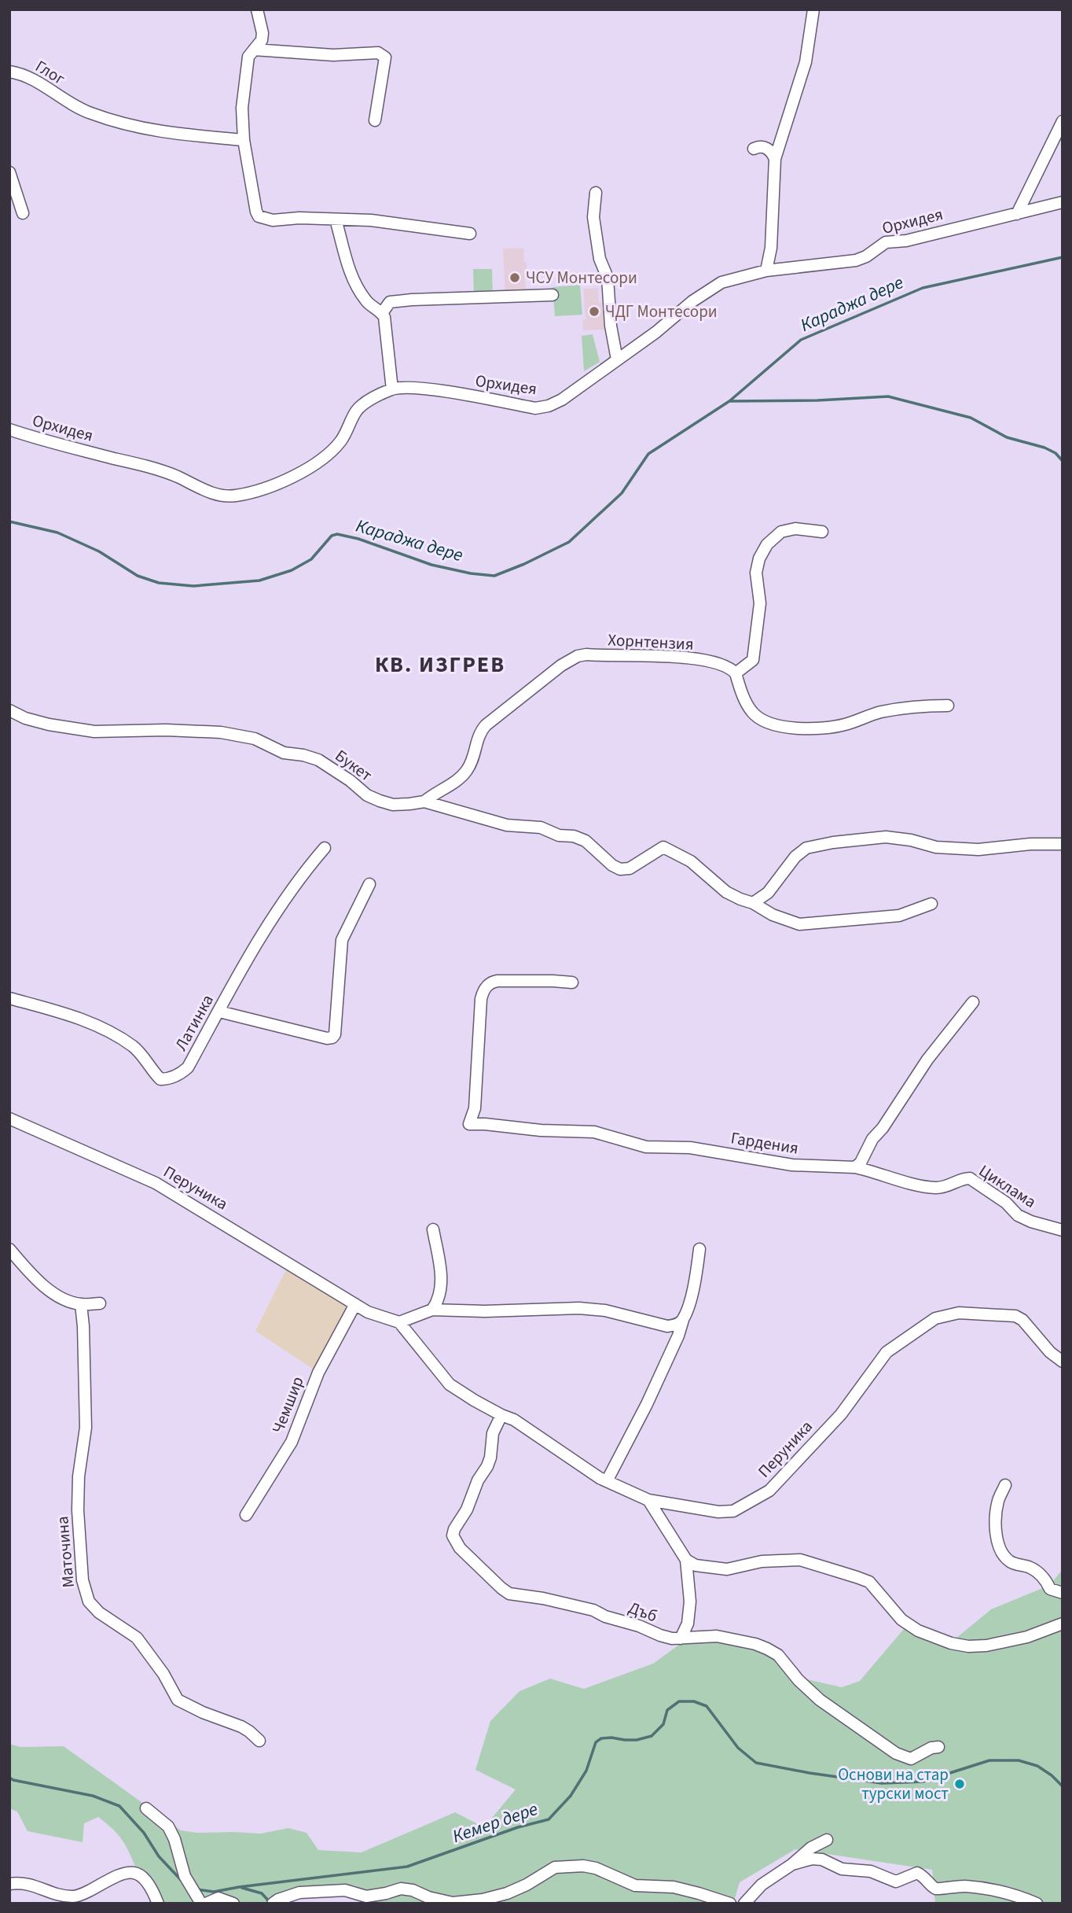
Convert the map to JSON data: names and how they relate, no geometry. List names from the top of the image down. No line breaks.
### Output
{"streets":{"street":["Глог","Орхидея","Хорнтензия","Букет","Латинка","Гардения","Циклама","Перуника","Чемшир","Маточина","Дъб"]},"crossings":[["Хорнтензия","Букет"],["Гардения","Циклама"],["Перуника","Чемшир"],["Перуника","Дъб"]],"districts":["КВ. ИЗГРЕВ"],"water":["Караджа дере","Кемер дере"],"places":["ЧСУ Монтесори","ЧДГ Монтесори","Основи на стар турски мост"]}
